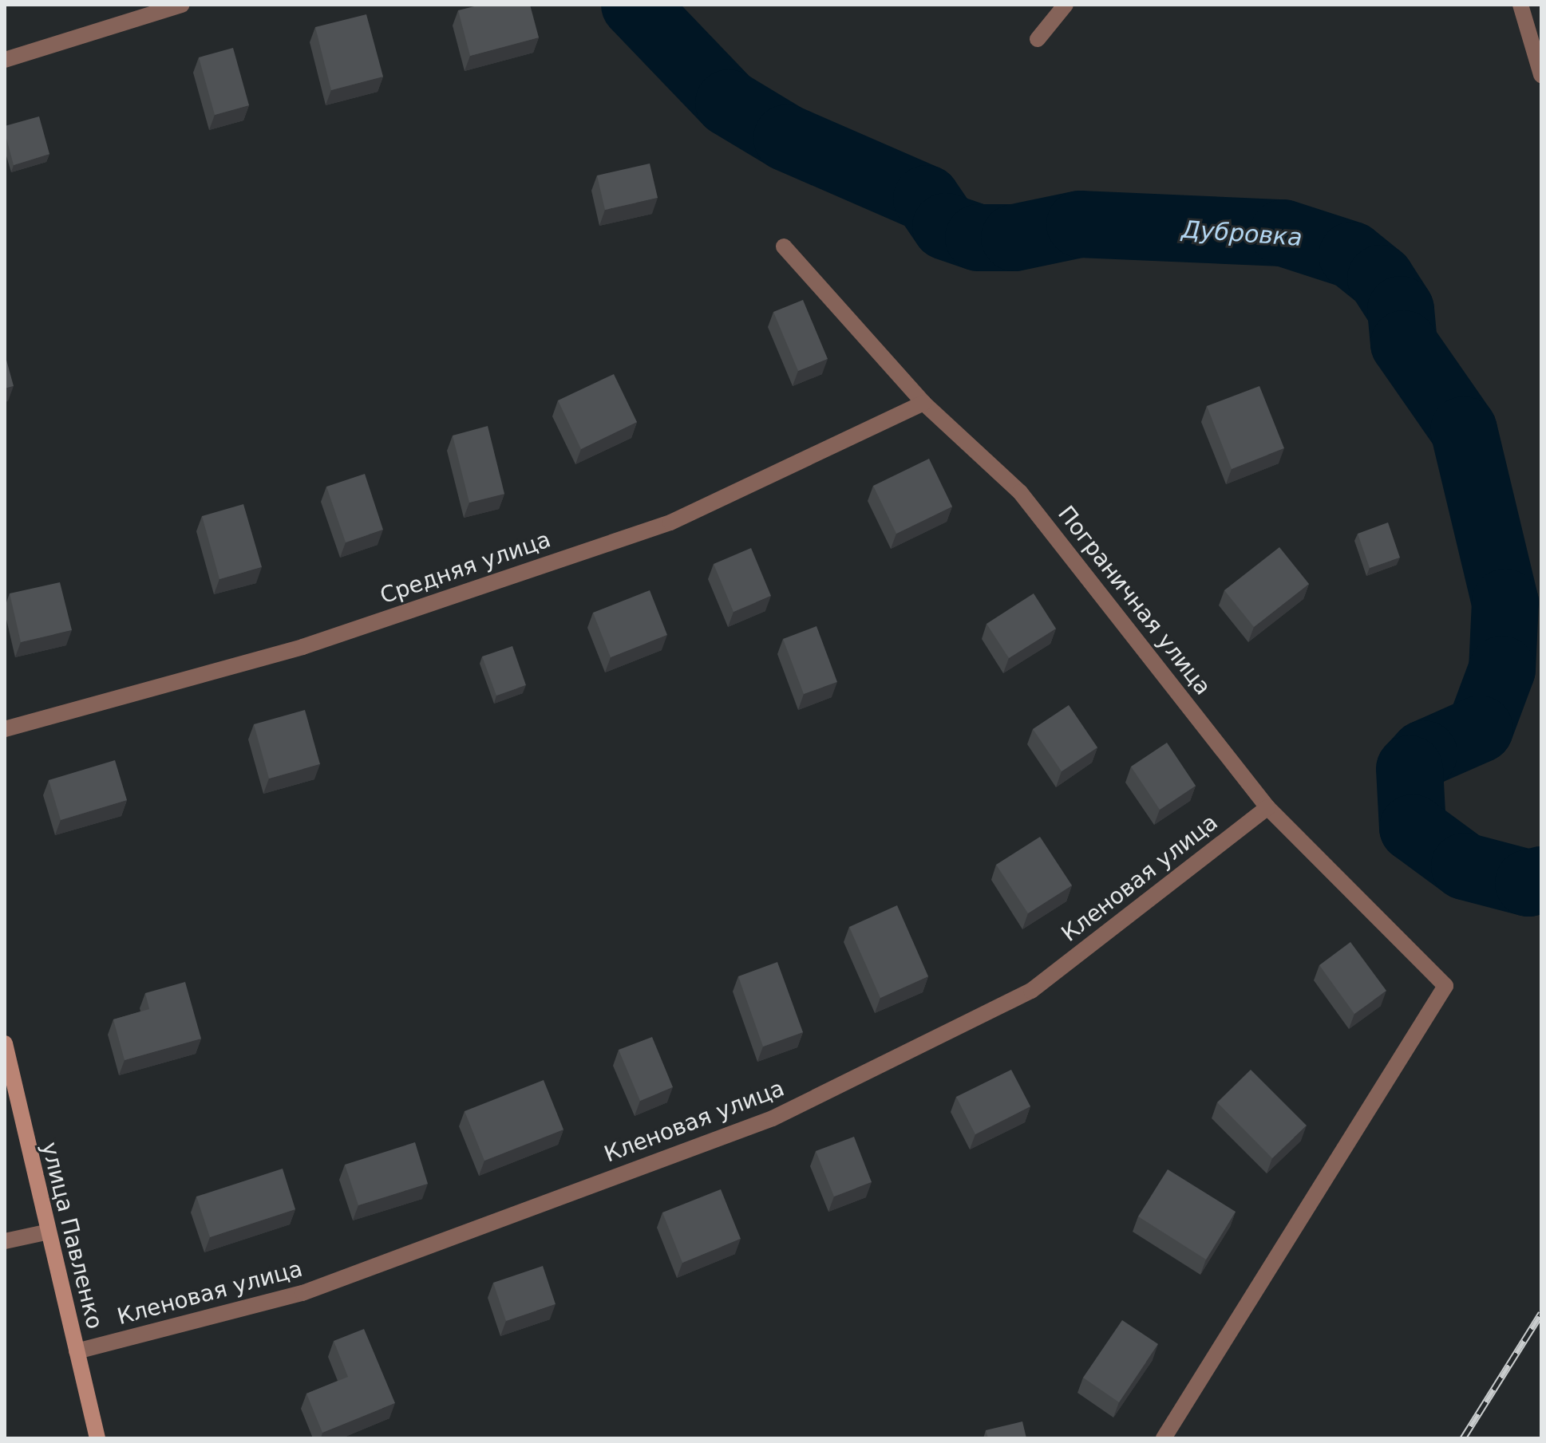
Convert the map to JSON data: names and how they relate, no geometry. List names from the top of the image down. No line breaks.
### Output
{"streets":{"street":["Средняя улица","Пограничная улица","Кленовая улица","улица Павленко"]},"crossings":[["Средняя улица","Пограничная улица"],["Пограничная улица","Кленовая улица"],["Кленовая улица","улица Павленко"]],"water":["Дубровка"]}
